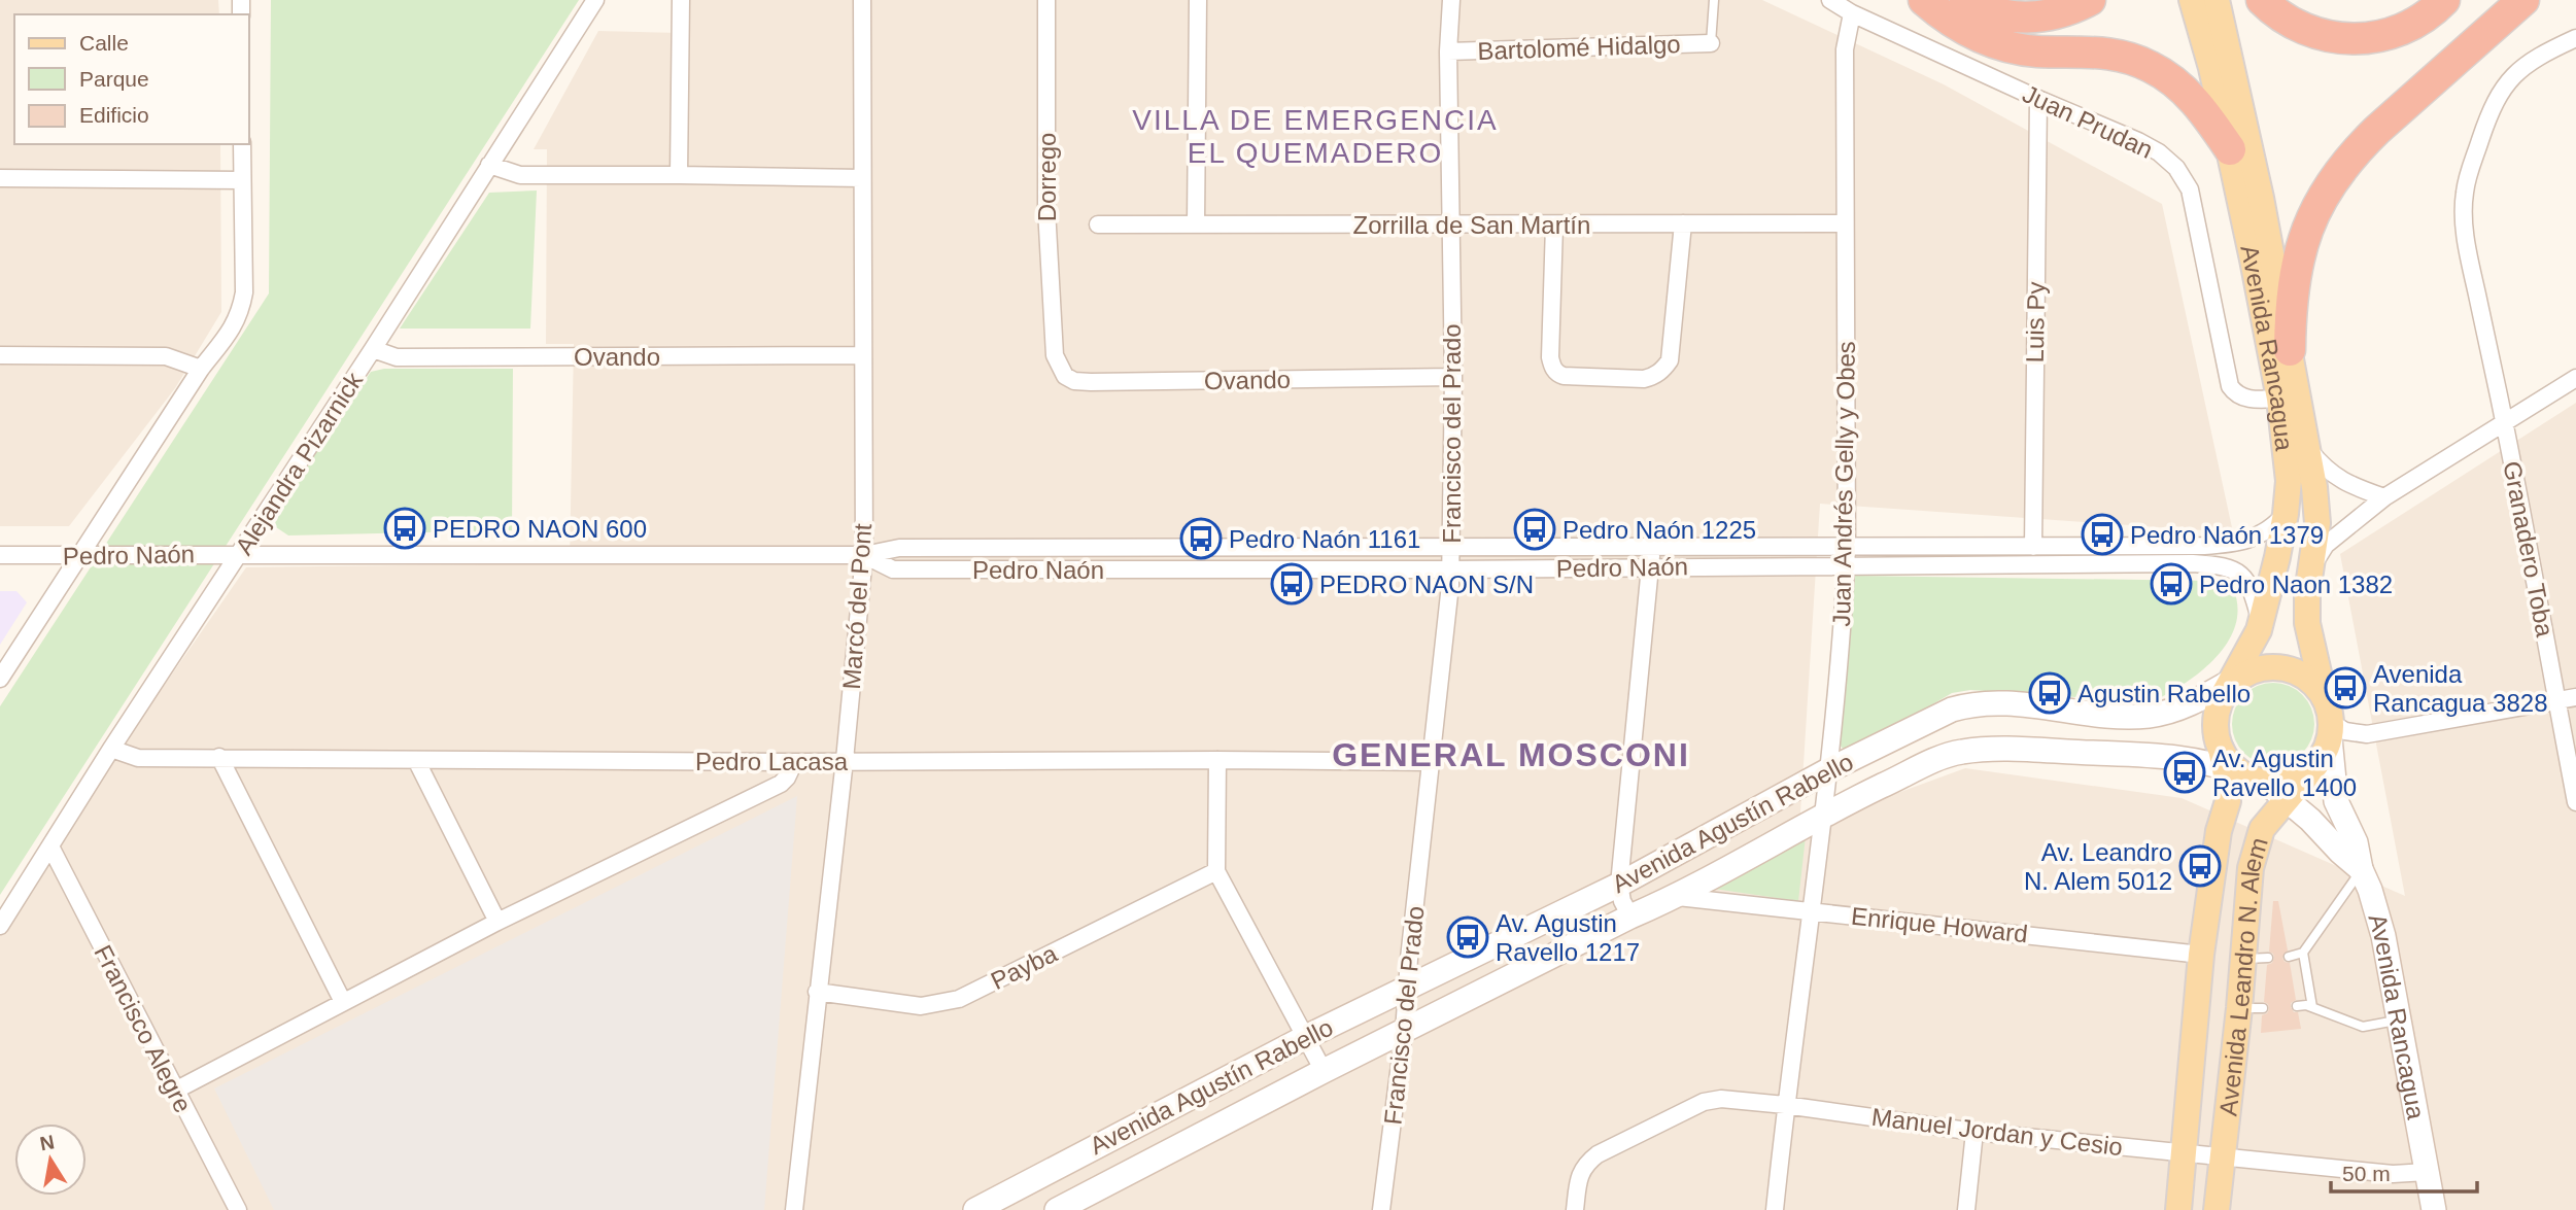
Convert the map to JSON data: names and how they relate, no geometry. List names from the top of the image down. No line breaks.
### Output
{"streets":{"main road":["Avenida Rancagua","Avenida Agustín Rabello","Avenida Leandro N. Alem"],"street":["Bartolomé Hidalgo","Juan Prudan","Dorrego","Zorrilla de San Martín","Luis Py","Ovando","Francisco del Prado","Alejandra Pizarnick","Juan Andrés Gelly y Obes","Granadero Toba","Pedro Naón","Marcó del Pont","Pedro Lacasa","Enrique Howard","Payba","Francisco Alegre","Manuel Jordan y Cesio"]},"crossings":[["Bartolomé Hidalgo","Francisco del Prado"],["Juan Prudan","Luis Py"],["Juan Prudan","Avenida Rancagua"],["Juan Prudan","Juan Andrés Gelly y Obes"],["Dorrego","Ovando"],["Zorrilla de San Martín","Francisco del Prado"],["Zorrilla de San Martín","Juan Andrés Gelly y Obes"],["Luis Py","Pedro Naón"],["Avenida Rancagua","Pedro Naón"],["Avenida Rancagua","Avenida Agustín Rabello"],["Avenida Rancagua","Avenida Leandro N. Alem"],["Avenida Rancagua","Manuel Jordan y Cesio"],["Ovando","Francisco del Prado"],["Ovando","Alejandra Pizarnick"],["Ovando","Marcó del Pont"],["Francisco del Prado","Pedro Naón"],["Francisco del Prado","Pedro Lacasa"],["Francisco del Prado","Avenida Agustín Rabello"],["Alejandra Pizarnick","Pedro Naón"],["Alejandra Pizarnick","Pedro Lacasa"],["Alejandra Pizarnick","Francisco Alegre"],["Juan Andrés Gelly y Obes","Pedro Naón"],["Juan Andrés Gelly y Obes","Avenida Agustín Rabello"],["Juan Andrés Gelly y Obes","Enrique Howard"],["Juan Andrés Gelly y Obes","Manuel Jordan y Cesio"],["Pedro Naón","Marcó del Pont"],["Marcó del Pont","Pedro Lacasa"],["Marcó del Pont","Payba"],["Avenida Agustín Rabello","Enrique Howard"],["Avenida Agustín Rabello","Avenida Leandro N. Alem"],["Enrique Howard","Avenida Leandro N. Alem"],["Avenida Leandro N. Alem","Manuel Jordan y Cesio"]],"districts":["VILLA DE EMERGENCIA EL QUEMADERO","GENERAL MOSCONI"],"places":{"bus stop":["PEDRO NAON 600","Pedro Naón 1225","Pedro Naón 1379","Pedro Naón 1161","PEDRO NAON S/N","Pedro Naon 1382","Avenida Rancagua 3828","Agustin Rabello","Av. Agustin Ravello 1400","Av. Leandro N. Alem 5012","Av. Agustin Ravello 1217"]},"legend":["Calle","Parque","Edificio"],"scale_bar":"50 m","north":"top"}
